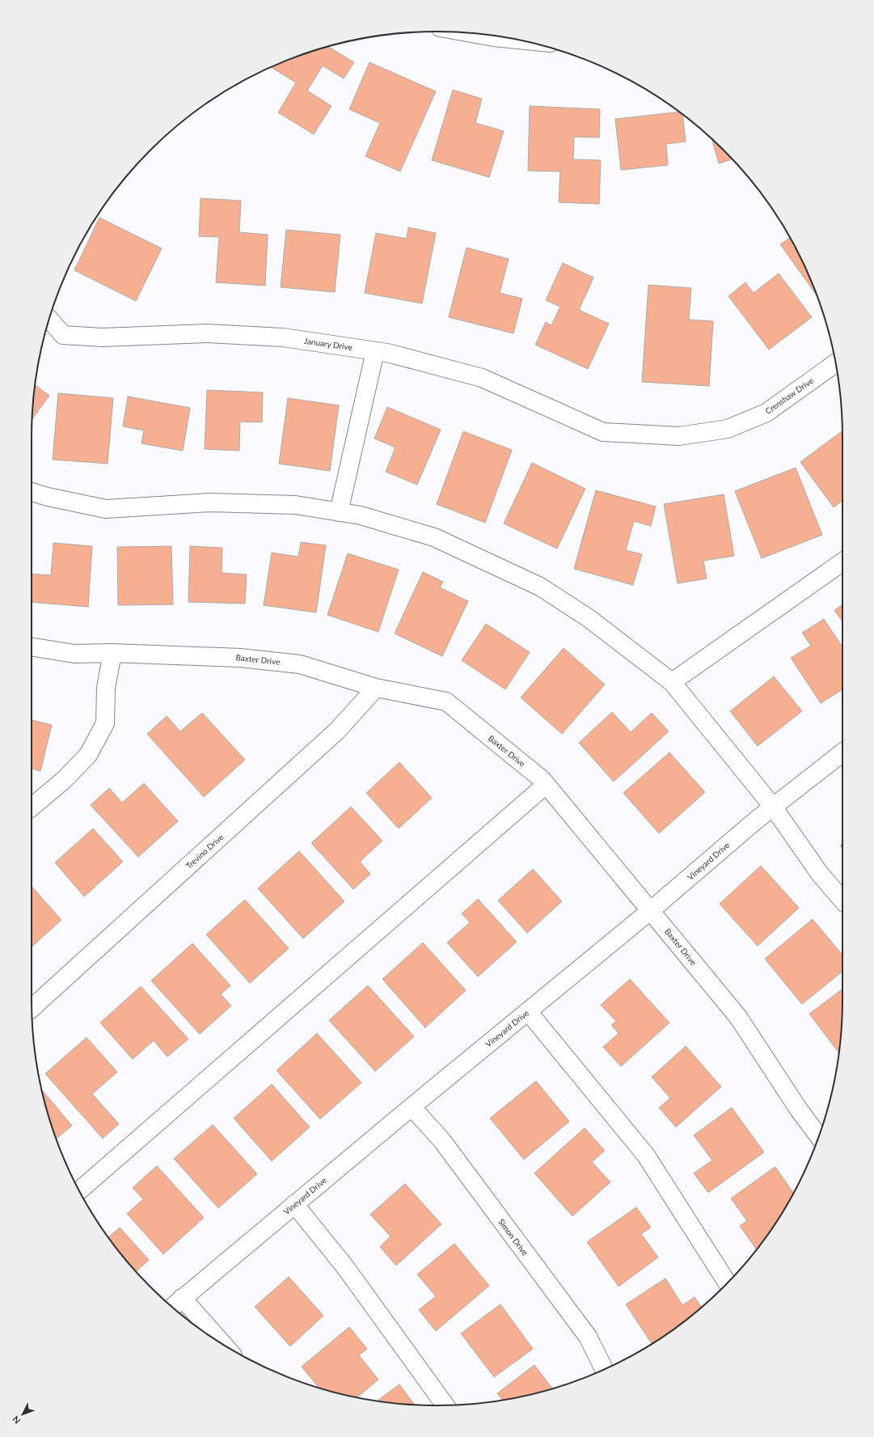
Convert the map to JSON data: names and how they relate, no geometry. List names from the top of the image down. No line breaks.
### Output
{"streets":{"street":["January Drive","Crenshaw Drive","Baxter Drive","Trevino Drive","Vineyard Drive","Simon Drive"]},"crossings":[["January Drive","Crenshaw Drive"],["Baxter Drive","Trevino Drive"],["Baxter Drive","Vineyard Drive"],["Vineyard Drive","Simon Drive"]],"north":"bottom left"}
